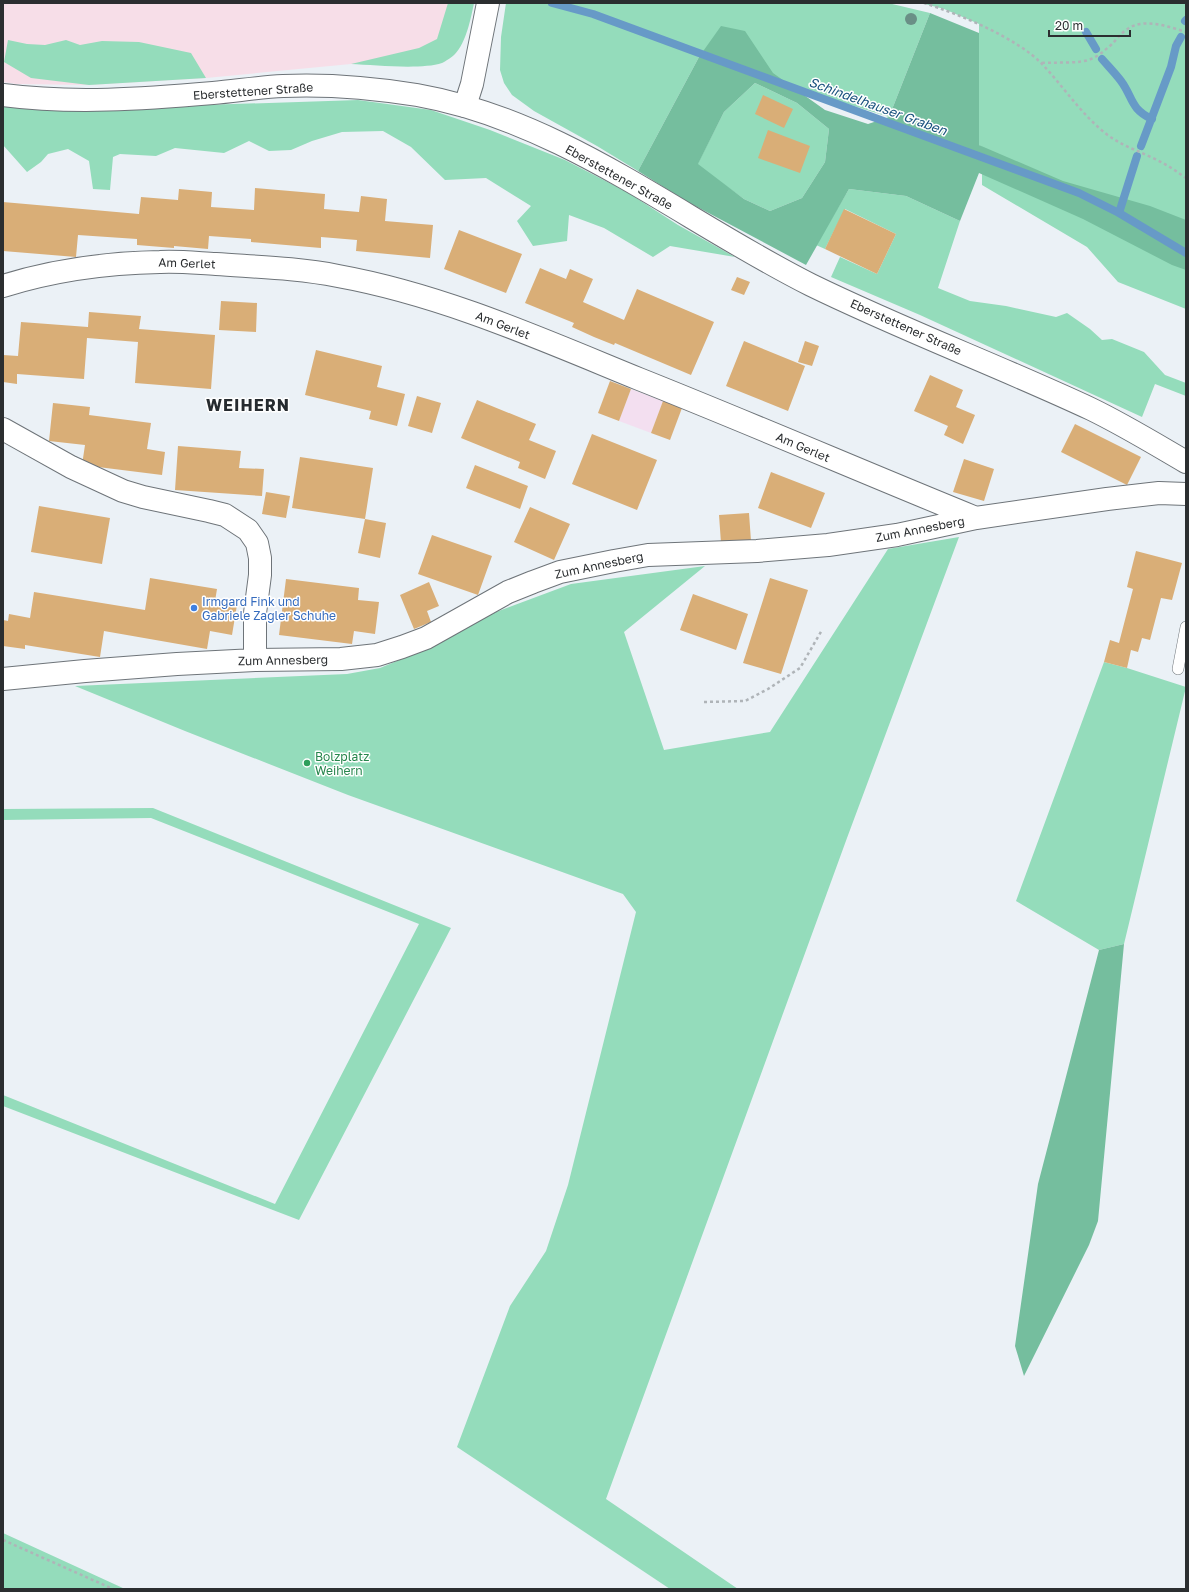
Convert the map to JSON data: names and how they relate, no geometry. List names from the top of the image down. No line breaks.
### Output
{"streets":{"street":["Eberstettener Straße","Am Gerlet","Zum Annesberg"]},"crossings":[["Am Gerlet","Zum Annesberg"]],"districts":["WEIHERN"],"water":["Schindelhauser Graben"],"places":["Irmgard Fink und Gabriele Zagler Schuhe","Bolzplatz Weihern"],"scale_bar":"20 m"}
